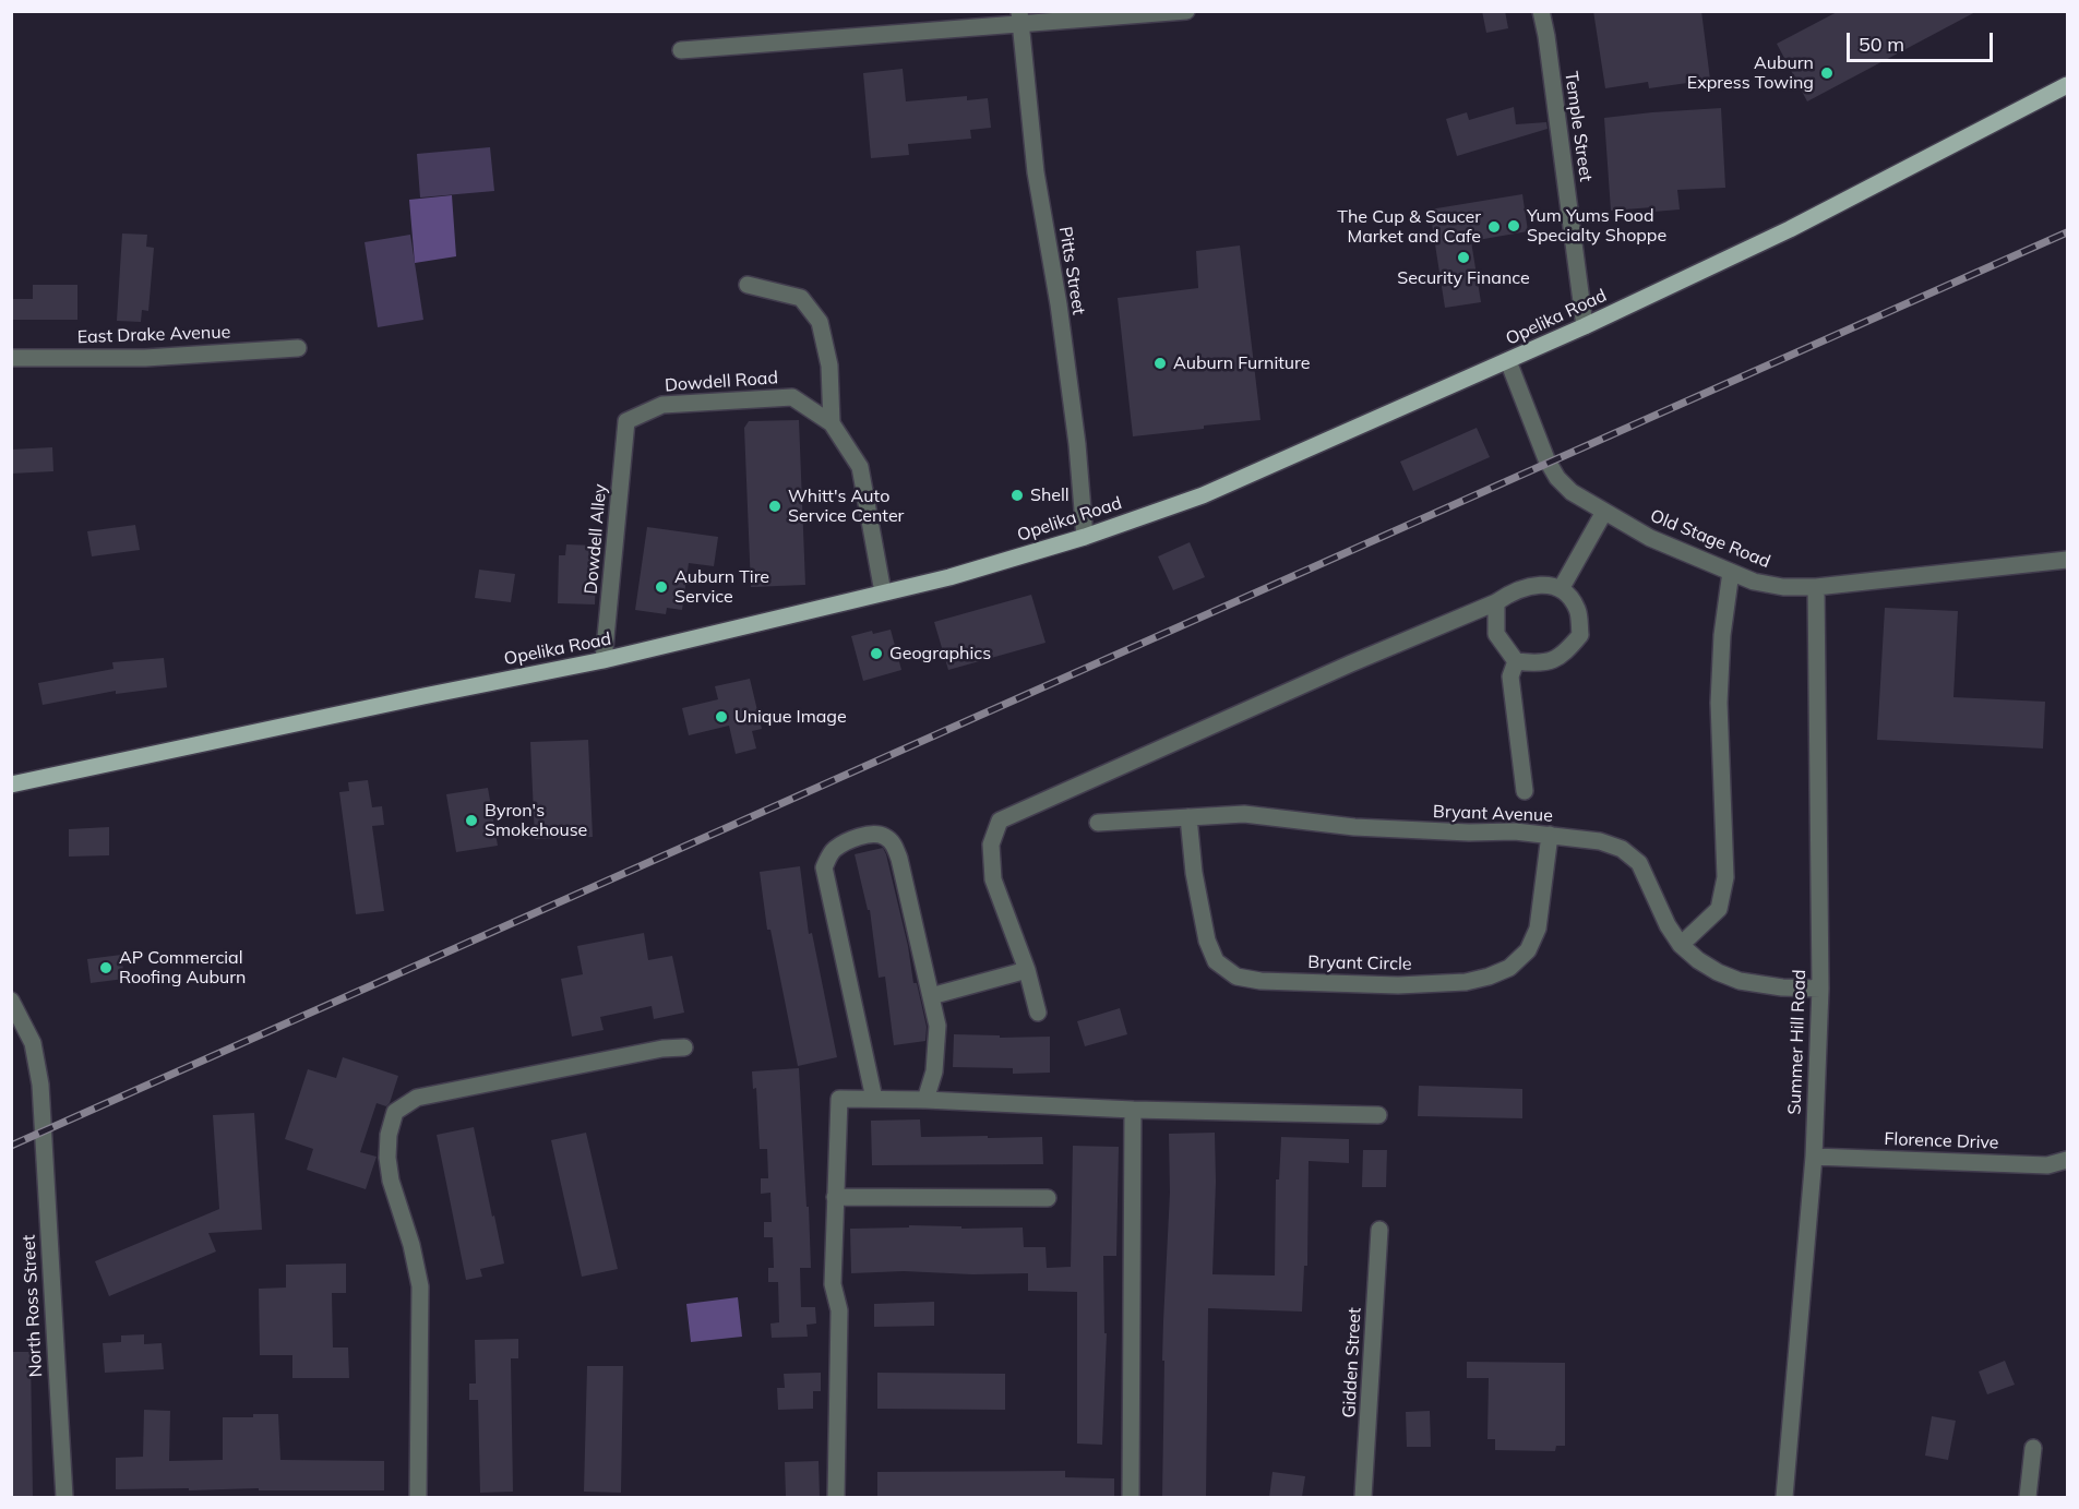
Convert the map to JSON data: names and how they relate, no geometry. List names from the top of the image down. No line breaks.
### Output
{"streets":{"main road":["Opelika Road"],"street":["Temple Street","Pitts Street","East Drake Avenue","Dowdell Road","Dowdell Alley","Old Stage Road","Bryant Avenue","Bryant Circle","Summer Hill Road","Florence Drive","North Ross Street","Gidden Street"]},"crossings":[["Temple Street","Opelika Road"],["Pitts Street","Opelika Road"],["Opelika Road","Dowdell Road"],["Opelika Road","Dowdell Alley"],["Opelika Road","Old Stage Road"],["Dowdell Road","Dowdell Alley"],["Old Stage Road","Summer Hill Road"],["Bryant Avenue","Bryant Circle"],["Bryant Avenue","Summer Hill Road"],["Summer Hill Road","Florence Drive"]],"places":["Auburn Express Towing","Yum Yums Food Specialty Shoppe","The Cup & Saucer Market and Cafe","Security Finance","Auburn Furniture","Shell","Whitt's Auto Service Center","Auburn Tire Service","Geographics","Unique Image","Byron's Smokehouse","AP Commercial Roofing Auburn"],"scale_bar":"50 m"}
